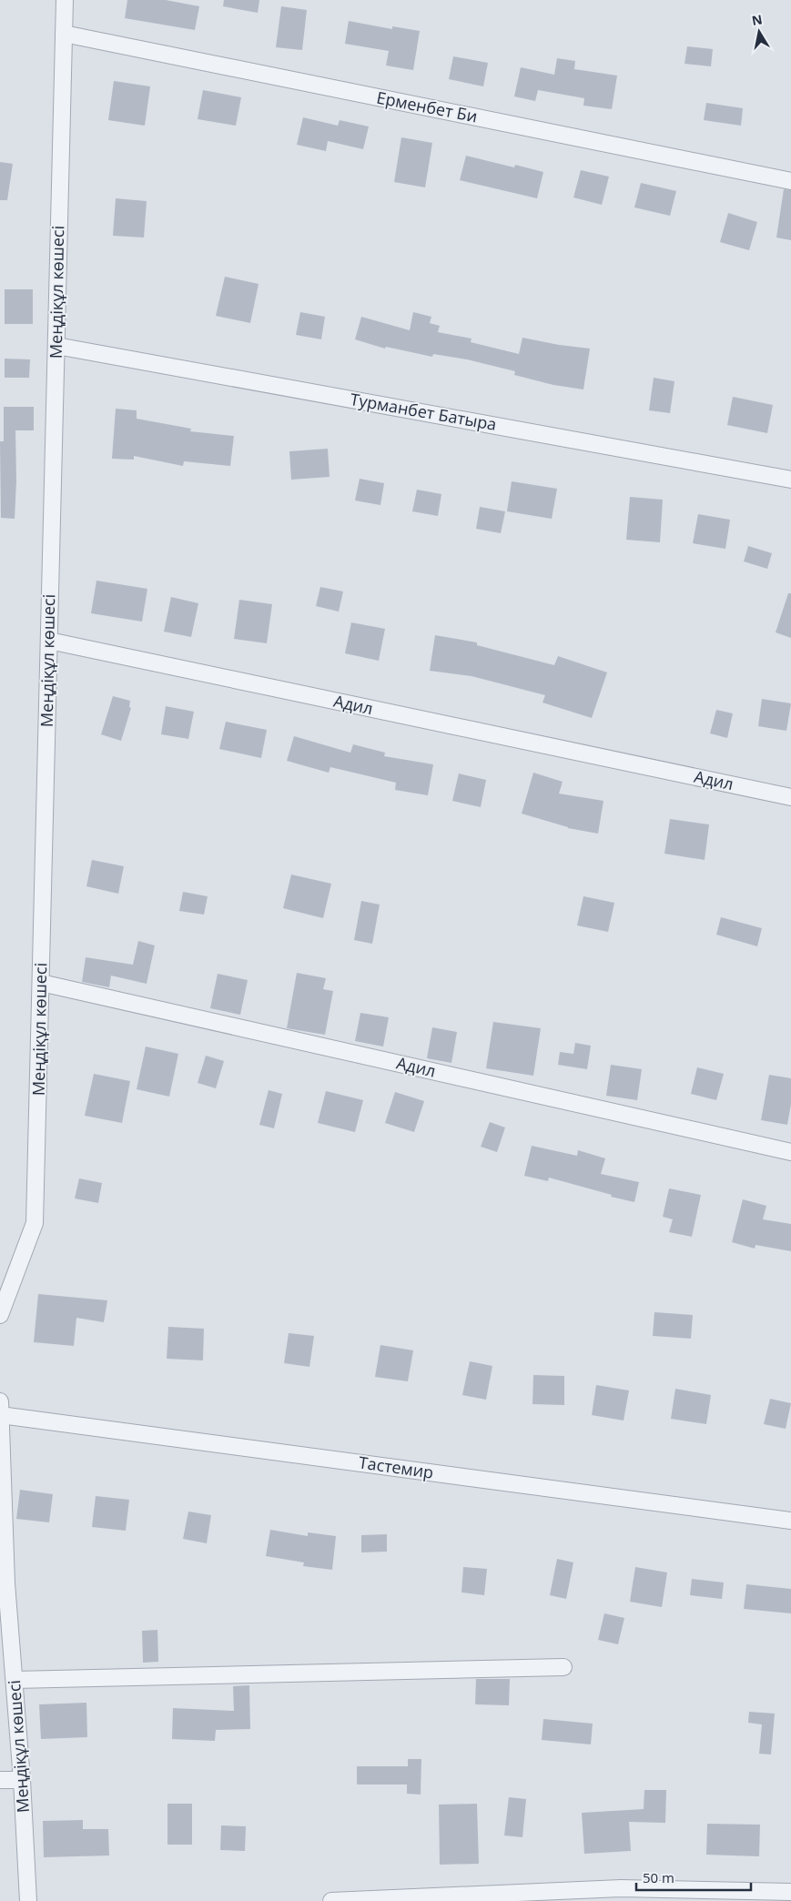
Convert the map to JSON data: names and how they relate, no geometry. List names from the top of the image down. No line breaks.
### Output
{"streets":{"street":["Ерменбет Би","Меңдіқұл көшесі","Турманбет Батыра","Адил","Тастемир"]},"crossings":[["Ерменбет Би","Меңдіқұл көшесі"],["Меңдіқұл көшесі","Турманбет Батыра"],["Меңдіқұл көшесі","Адил"],["Меңдіқұл көшесі","Тастемир"]],"scale_bar":"50 m","north":"top"}
